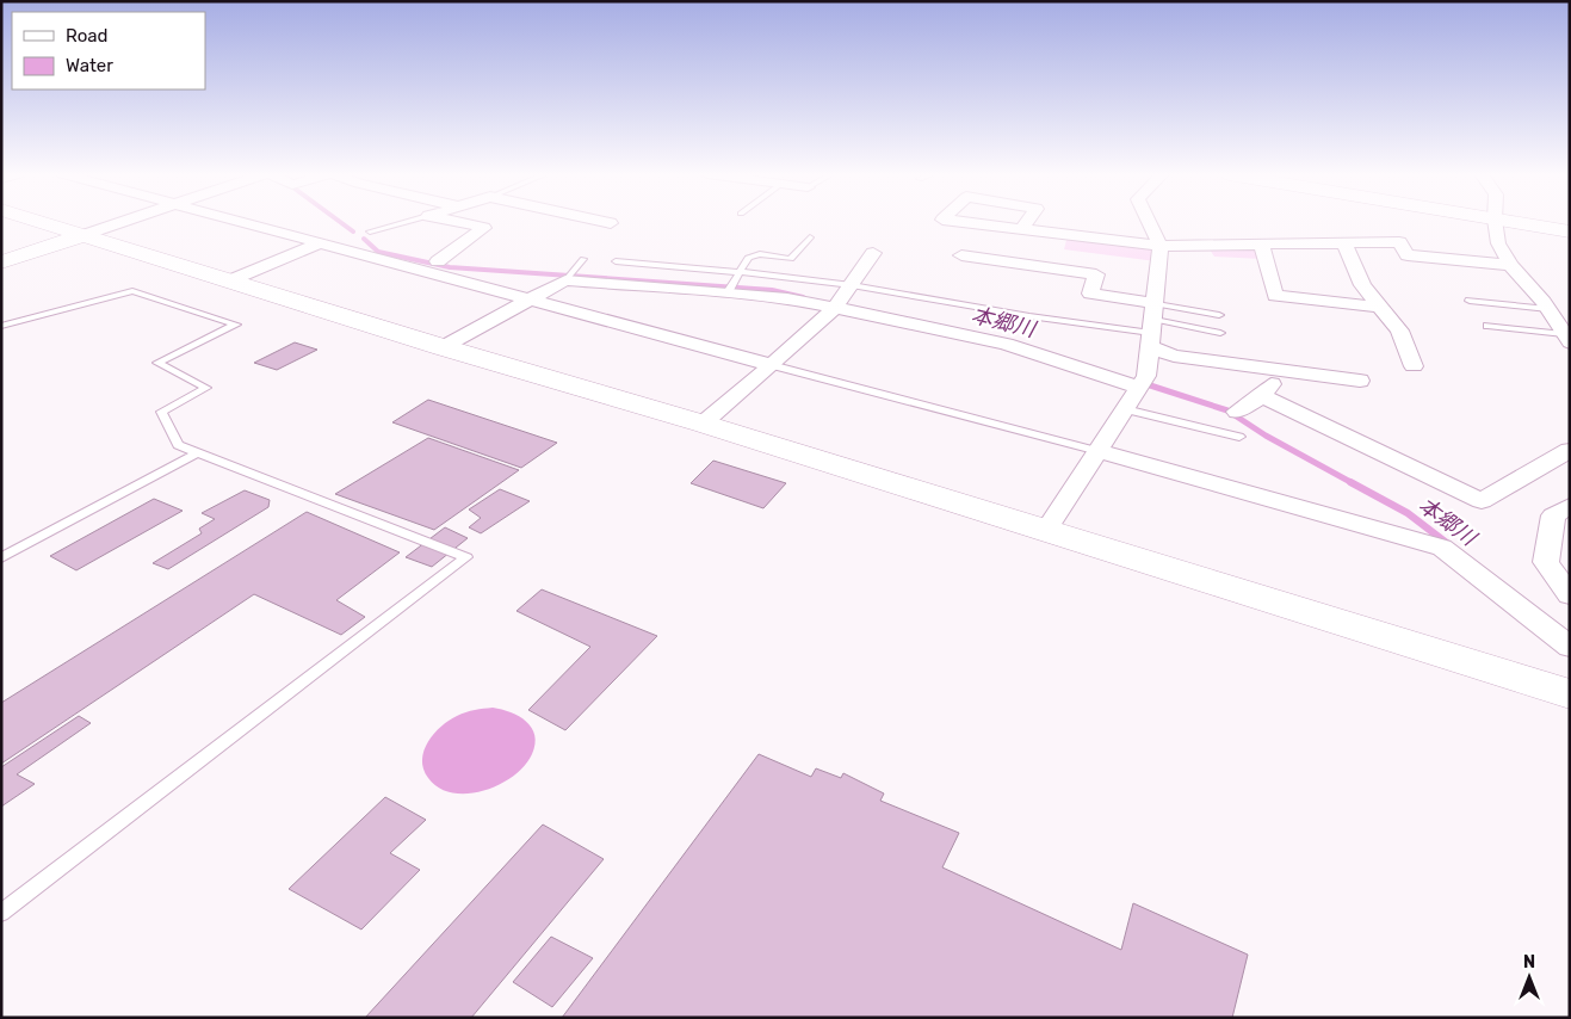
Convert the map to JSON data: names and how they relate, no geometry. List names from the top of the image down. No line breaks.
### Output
{"water":["本郷川"],"legend":["Road","Water"],"north":"top"}
